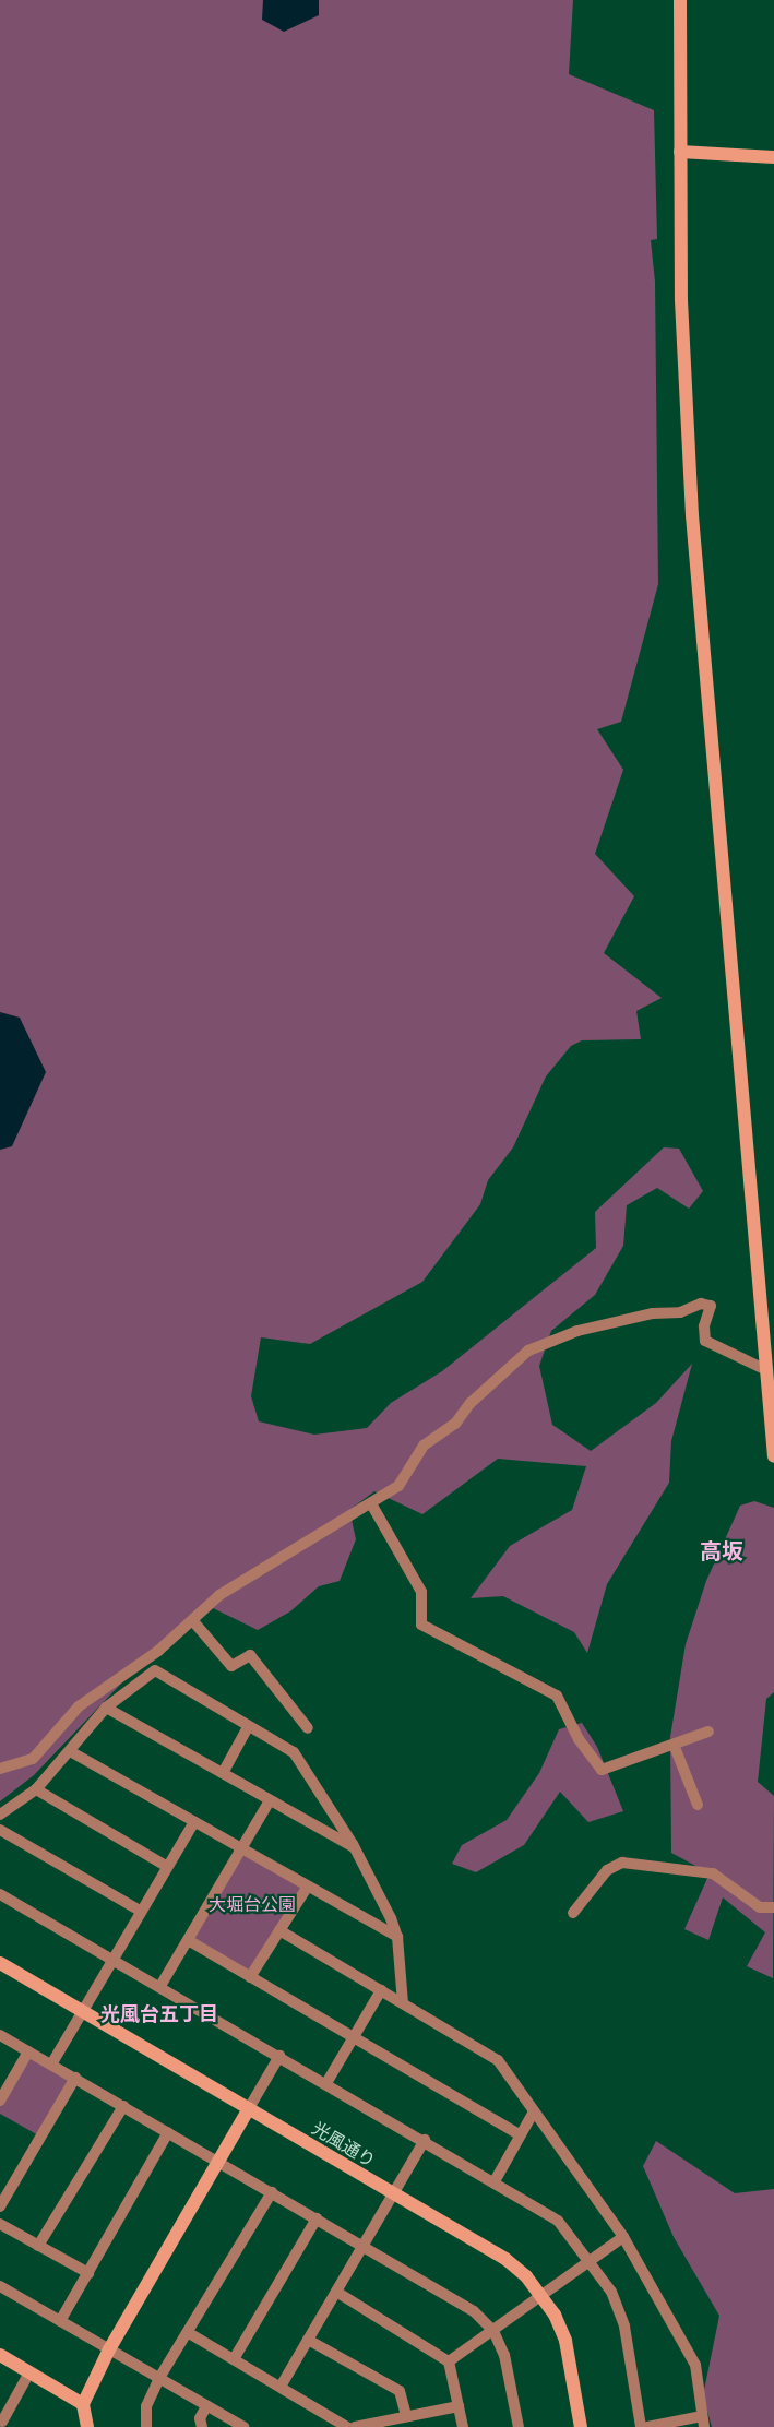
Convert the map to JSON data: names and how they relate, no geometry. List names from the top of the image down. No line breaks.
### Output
{"streets":{"street":["光風通り"]},"districts":["高坂","光風台五丁目"],"parks":["大堀台公園"]}
